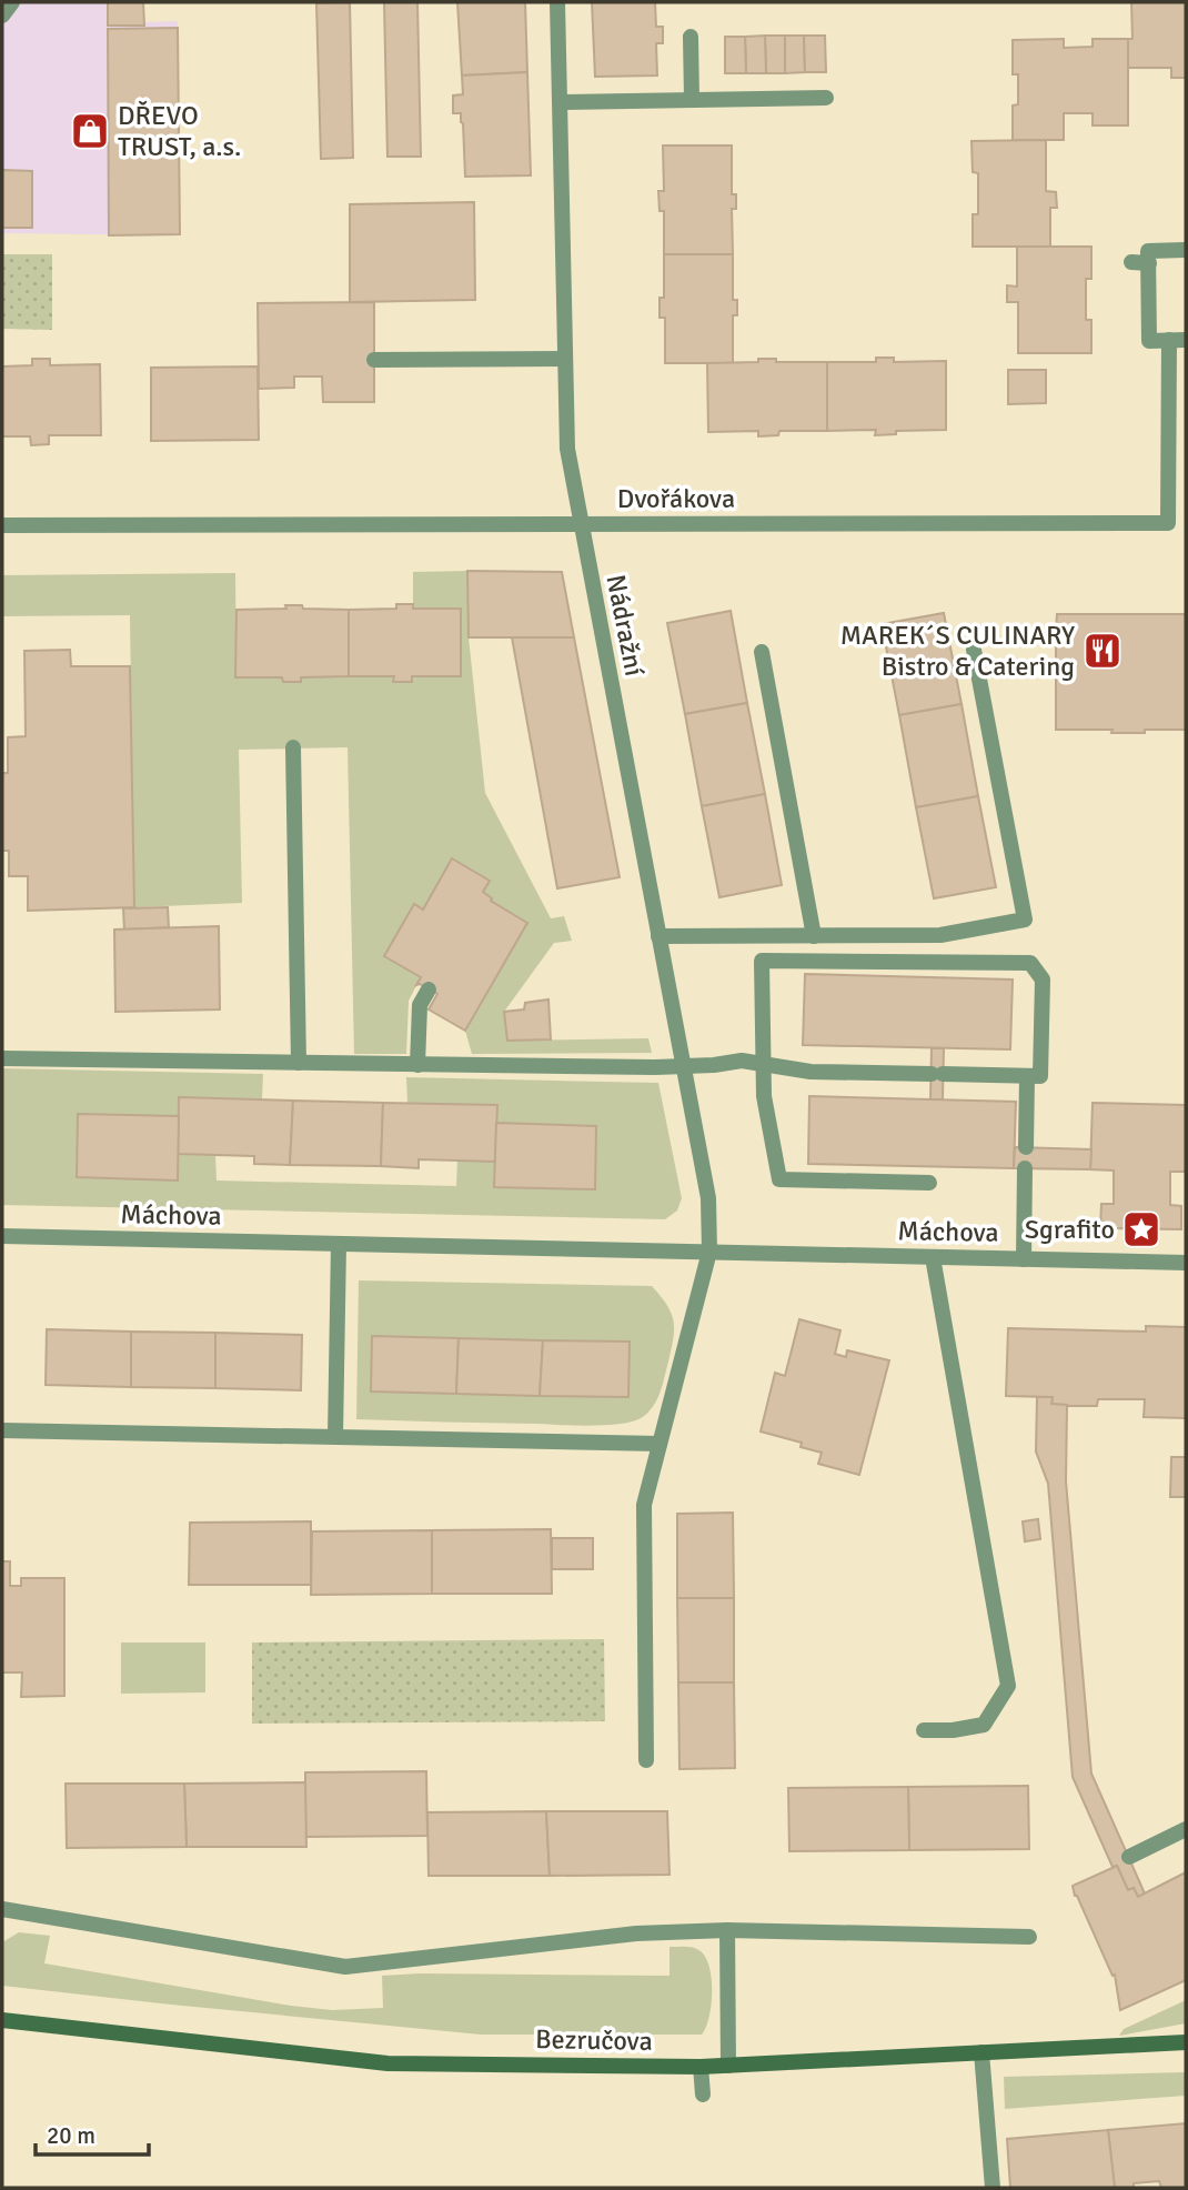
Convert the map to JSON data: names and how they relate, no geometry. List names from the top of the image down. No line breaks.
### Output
{"streets":{"street":["Dvořákova","Nádražní","Máchova","Bezručova"]},"crossings":[["Dvořákova","Nádražní"],["Nádražní","Máchova"]],"places":{"shop":["DŘEVO TRUST, a.s."],"restaurant":["MAREK´S CULINARY Bistro & Catering"],"place":["Sgrafito"]},"scale_bar":"20 m"}
